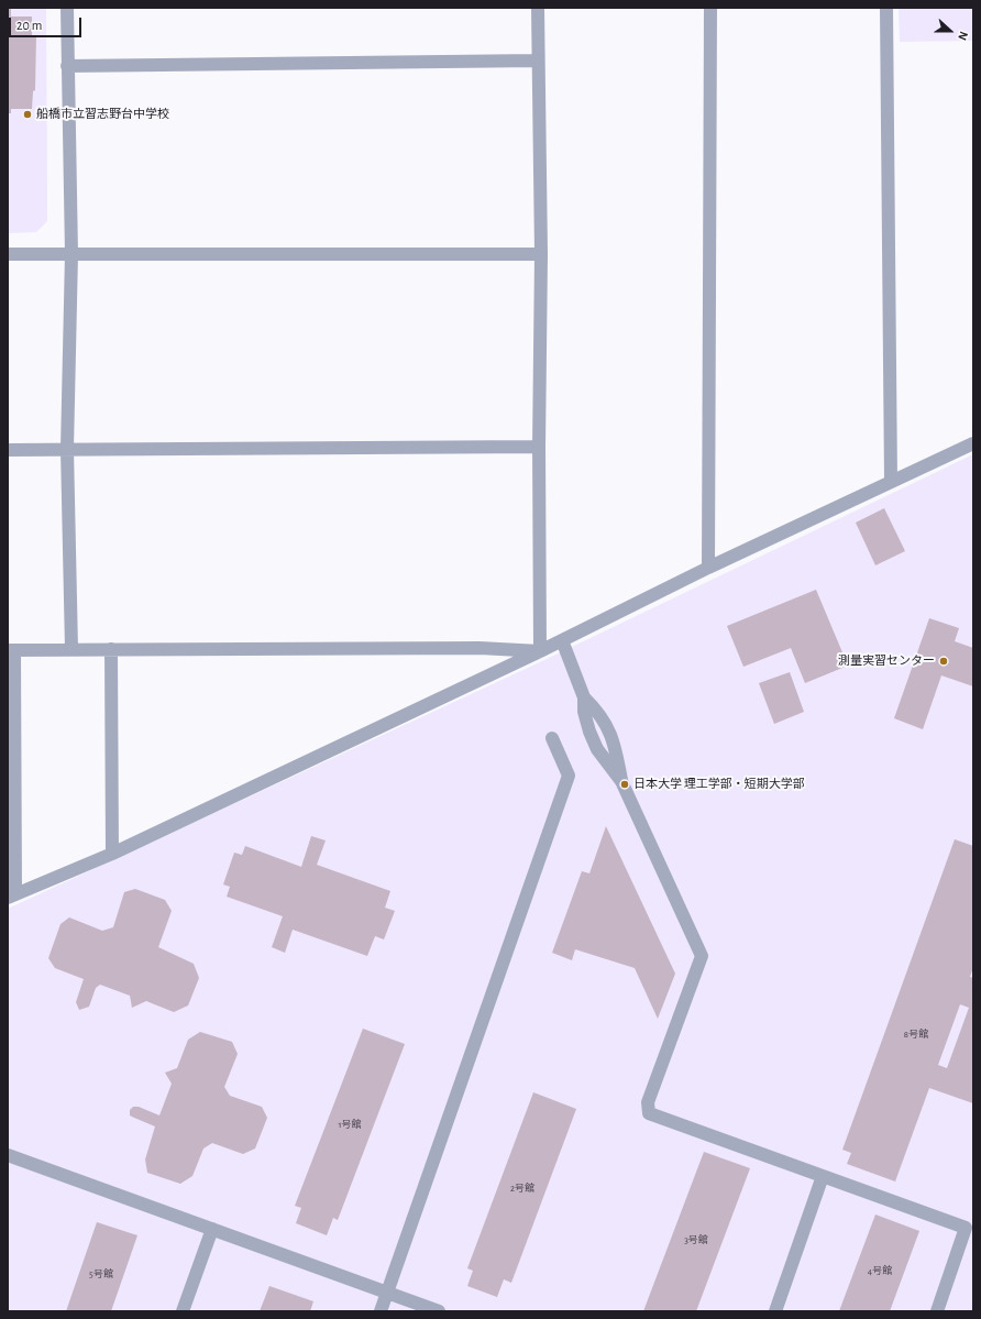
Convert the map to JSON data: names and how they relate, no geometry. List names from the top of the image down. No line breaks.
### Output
{"places":["船橋市立習志野台中学校","測量実習センター","日本大学 理工学部・短期大学部"],"house_numbers":["8号館","1号館","2号館","3号館","4号館","5号館"],"scale_bar":"20 m","north":"right"}
